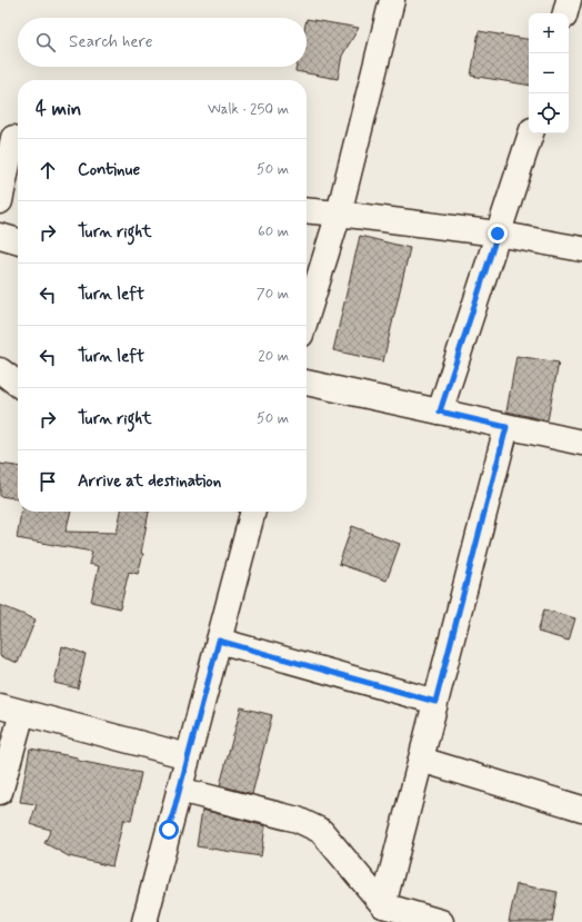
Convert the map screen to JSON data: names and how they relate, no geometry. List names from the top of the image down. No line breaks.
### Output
{"page":{"map_buttons":["+","−"],"search":"Search here","heading":["4 min","Walk · 250 m"],"list":[["Continue","50 m"],["Turn right","60 m"],["Turn left","70 m"],["Turn left","20 m"],["Turn right","50 m"],"Arrive at destination"]}}
